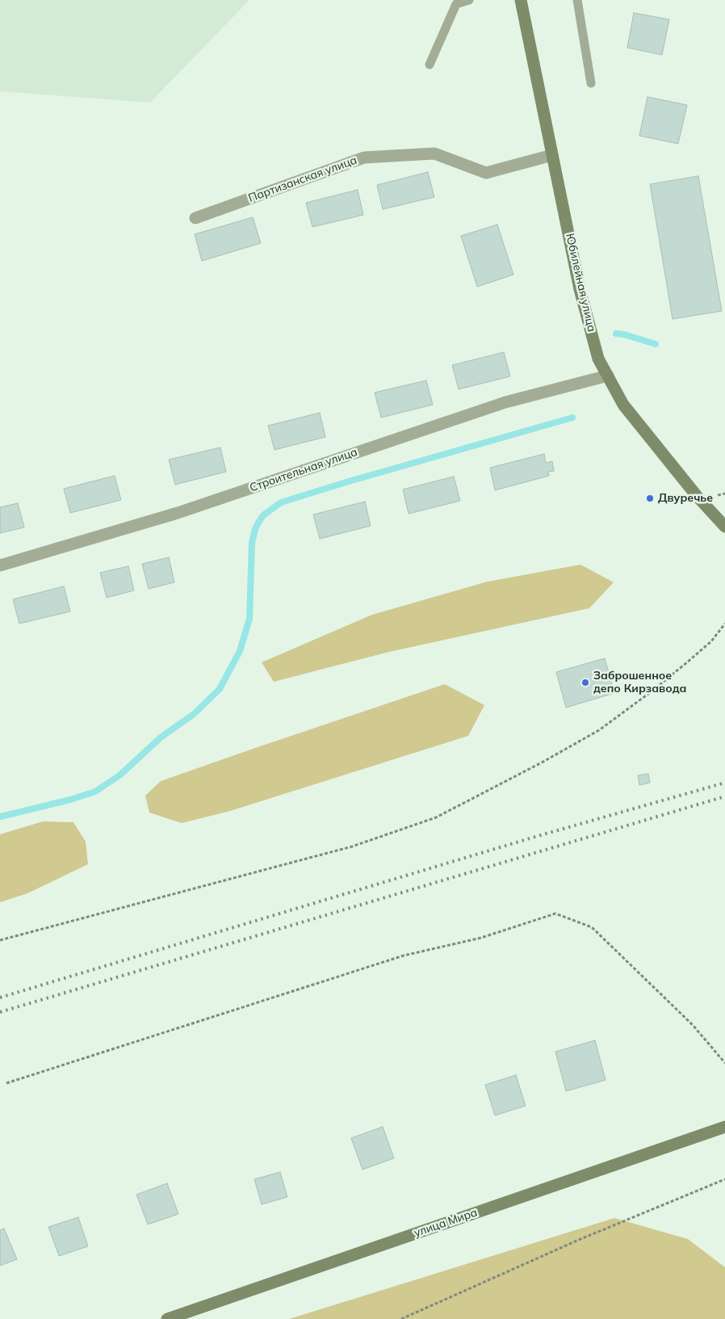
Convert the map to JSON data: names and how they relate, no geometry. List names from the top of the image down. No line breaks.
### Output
{"streets":{"street":["Партизанская улица","Юбилейная улица","Строительная улица","улица Мира"]},"crossings":[["Партизанская улица","Юбилейная улица"],["Юбилейная улица","Строительная улица"]],"places":["Двуречье","Заброшенное депо Кирзавода"]}
